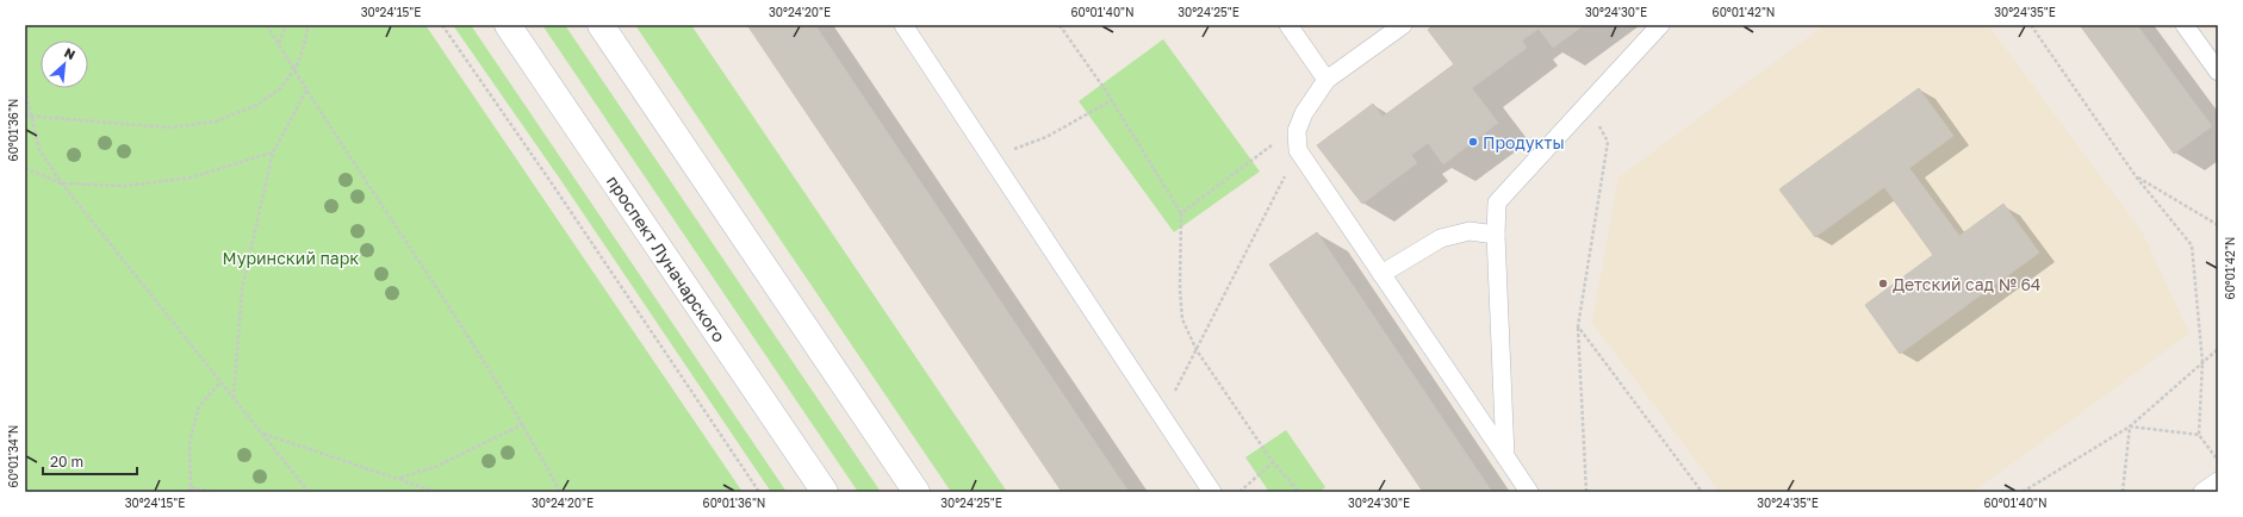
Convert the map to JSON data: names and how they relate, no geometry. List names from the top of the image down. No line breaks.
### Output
{"streets":{"main road":["проспект Луначарского"]},"parks":["Муринский парк"],"places":["Продукты","Детский сад № 64"],"scale_bar":"20 m","north":"top right","coordinates":["30°24'15\"E","30°24'20\"E","60°01'40\"N","30°24'25\"E","30°24'30\"E","60°01'42\"N","30°24'35\"E","60°01'36\"N","60°01'34\"N"]}
